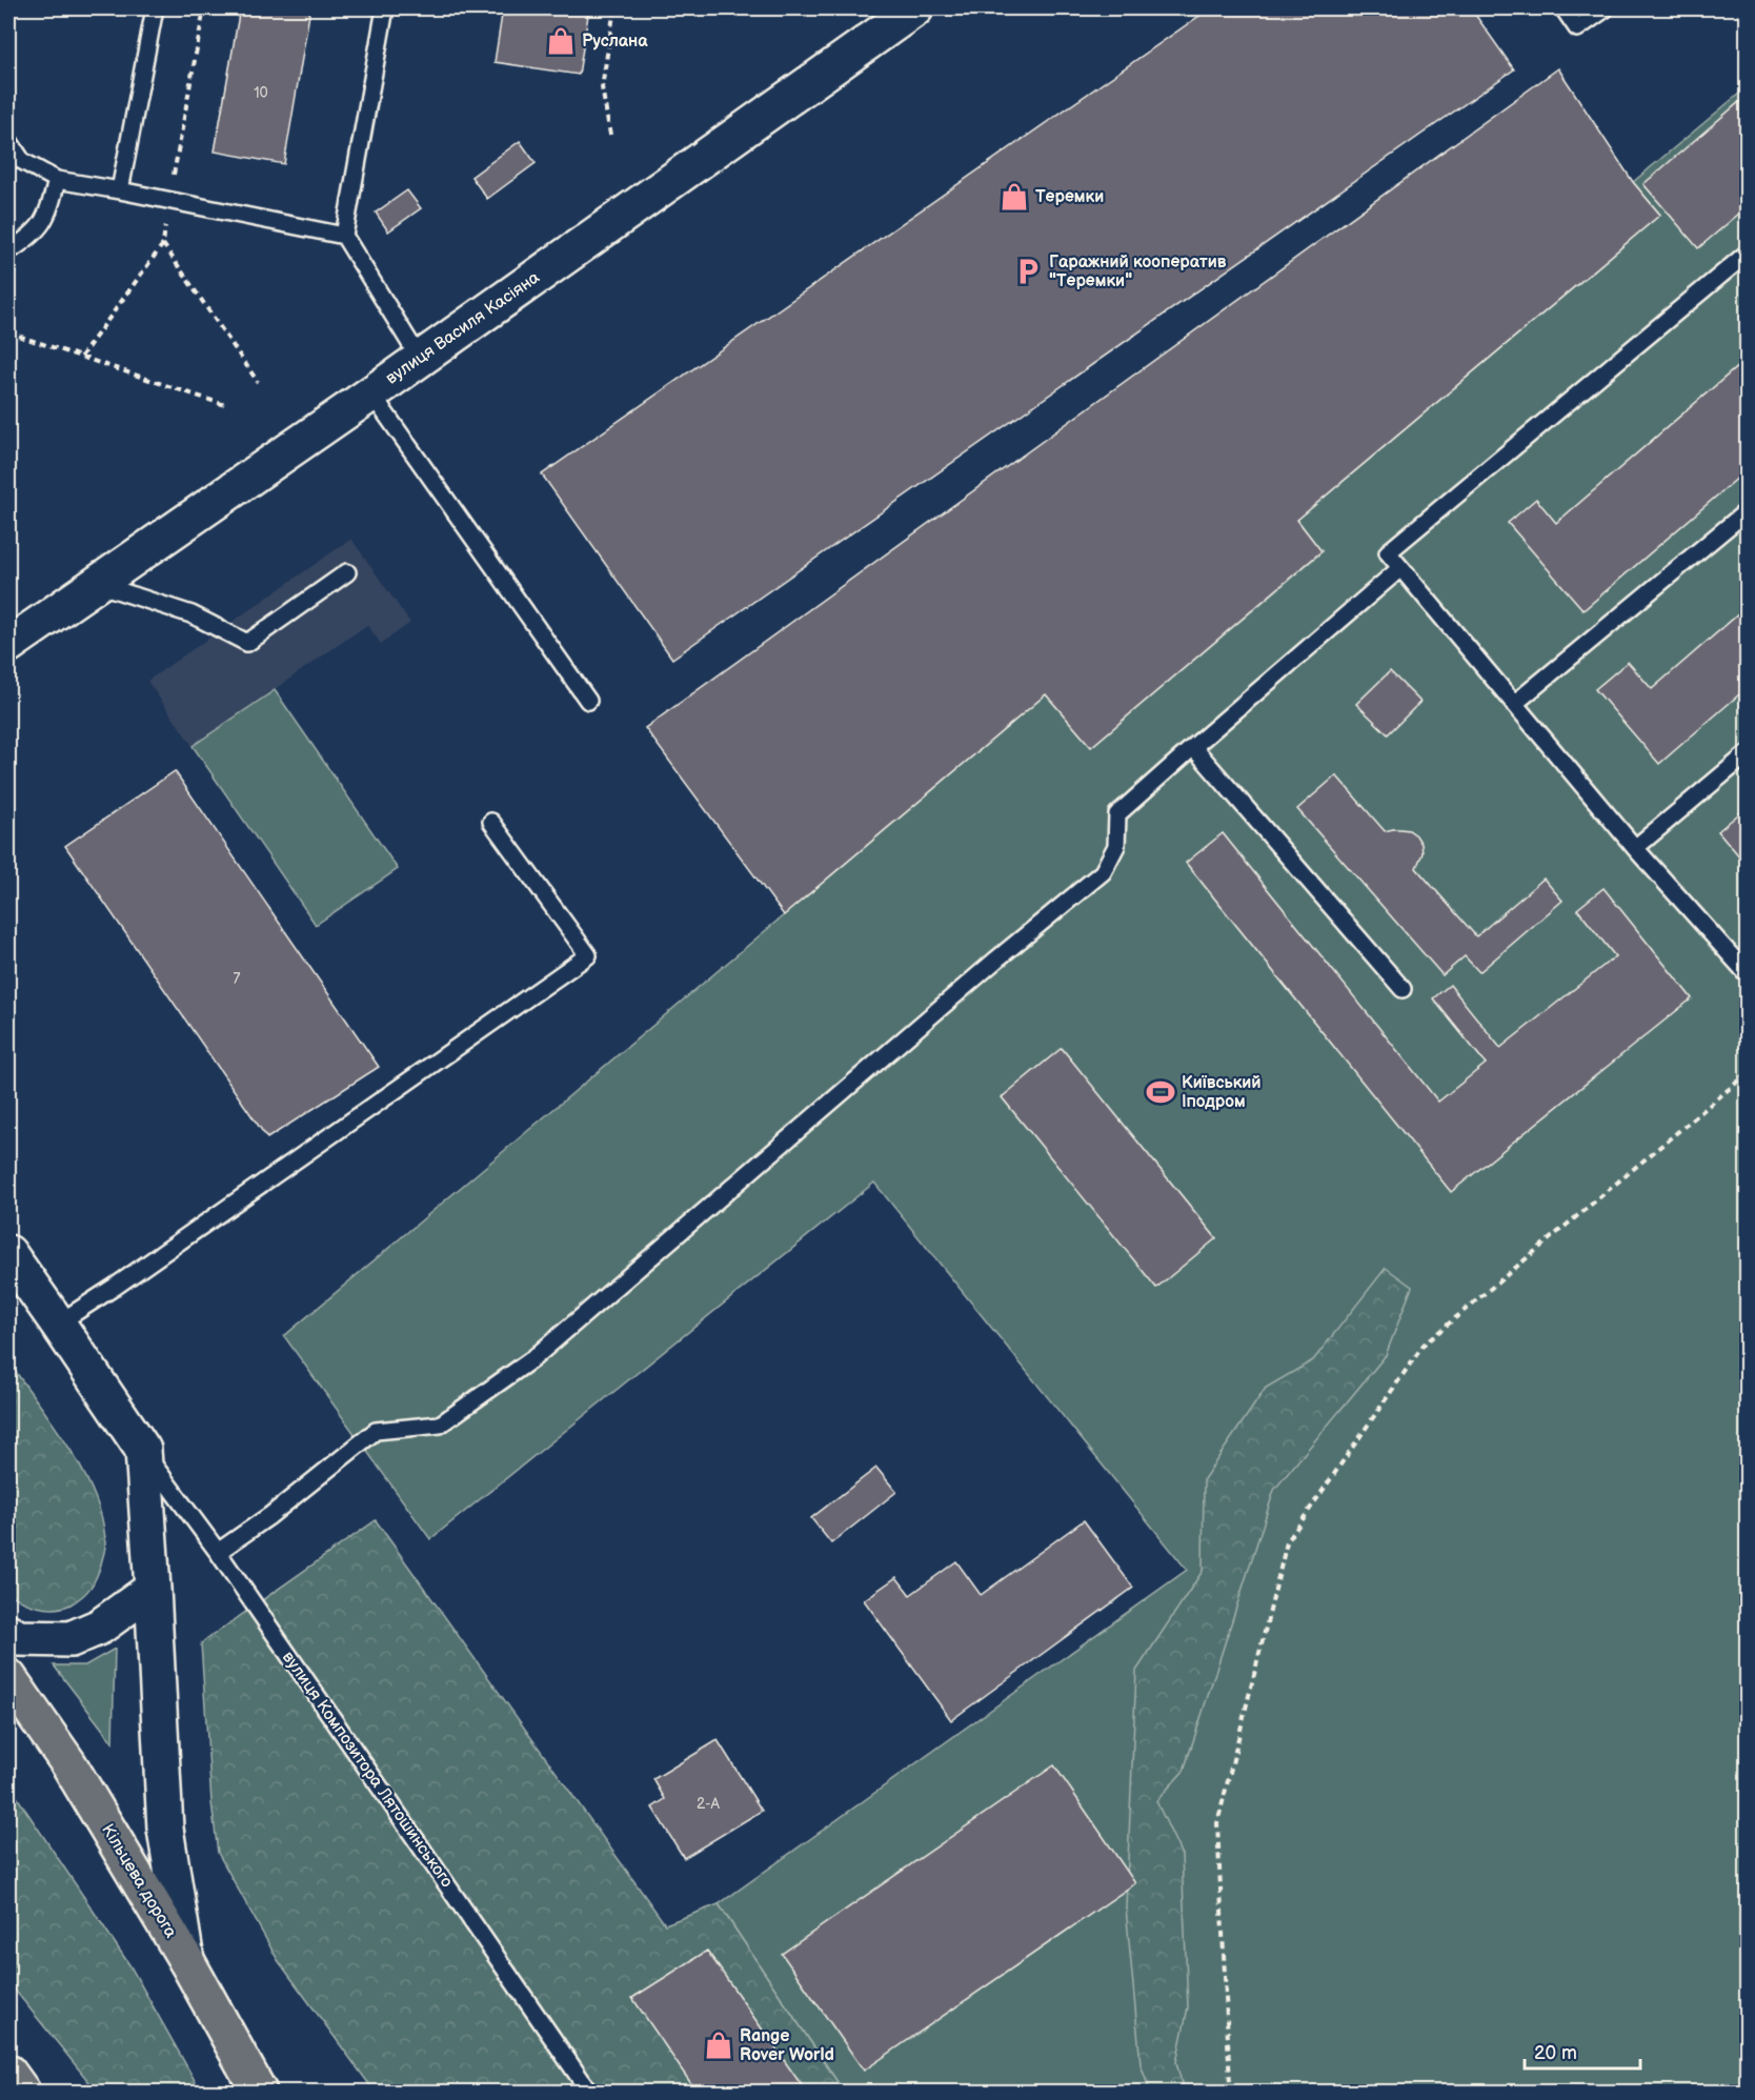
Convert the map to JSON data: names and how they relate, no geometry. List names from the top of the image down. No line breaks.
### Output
{"streets":{"highway":["Кільцева дорога"],"street":["вулиця Василя Касіяна","вулиця Композитора Лятошинського"]},"places":{"shop":["Руслана","Теремки","Range Rover World"],"parking":["Гаражний кооператив \"Теремки\""],"sports":["Київський Іподром"]},"house_numbers":["10","7","2-А"],"scale_bar":"20 m"}
